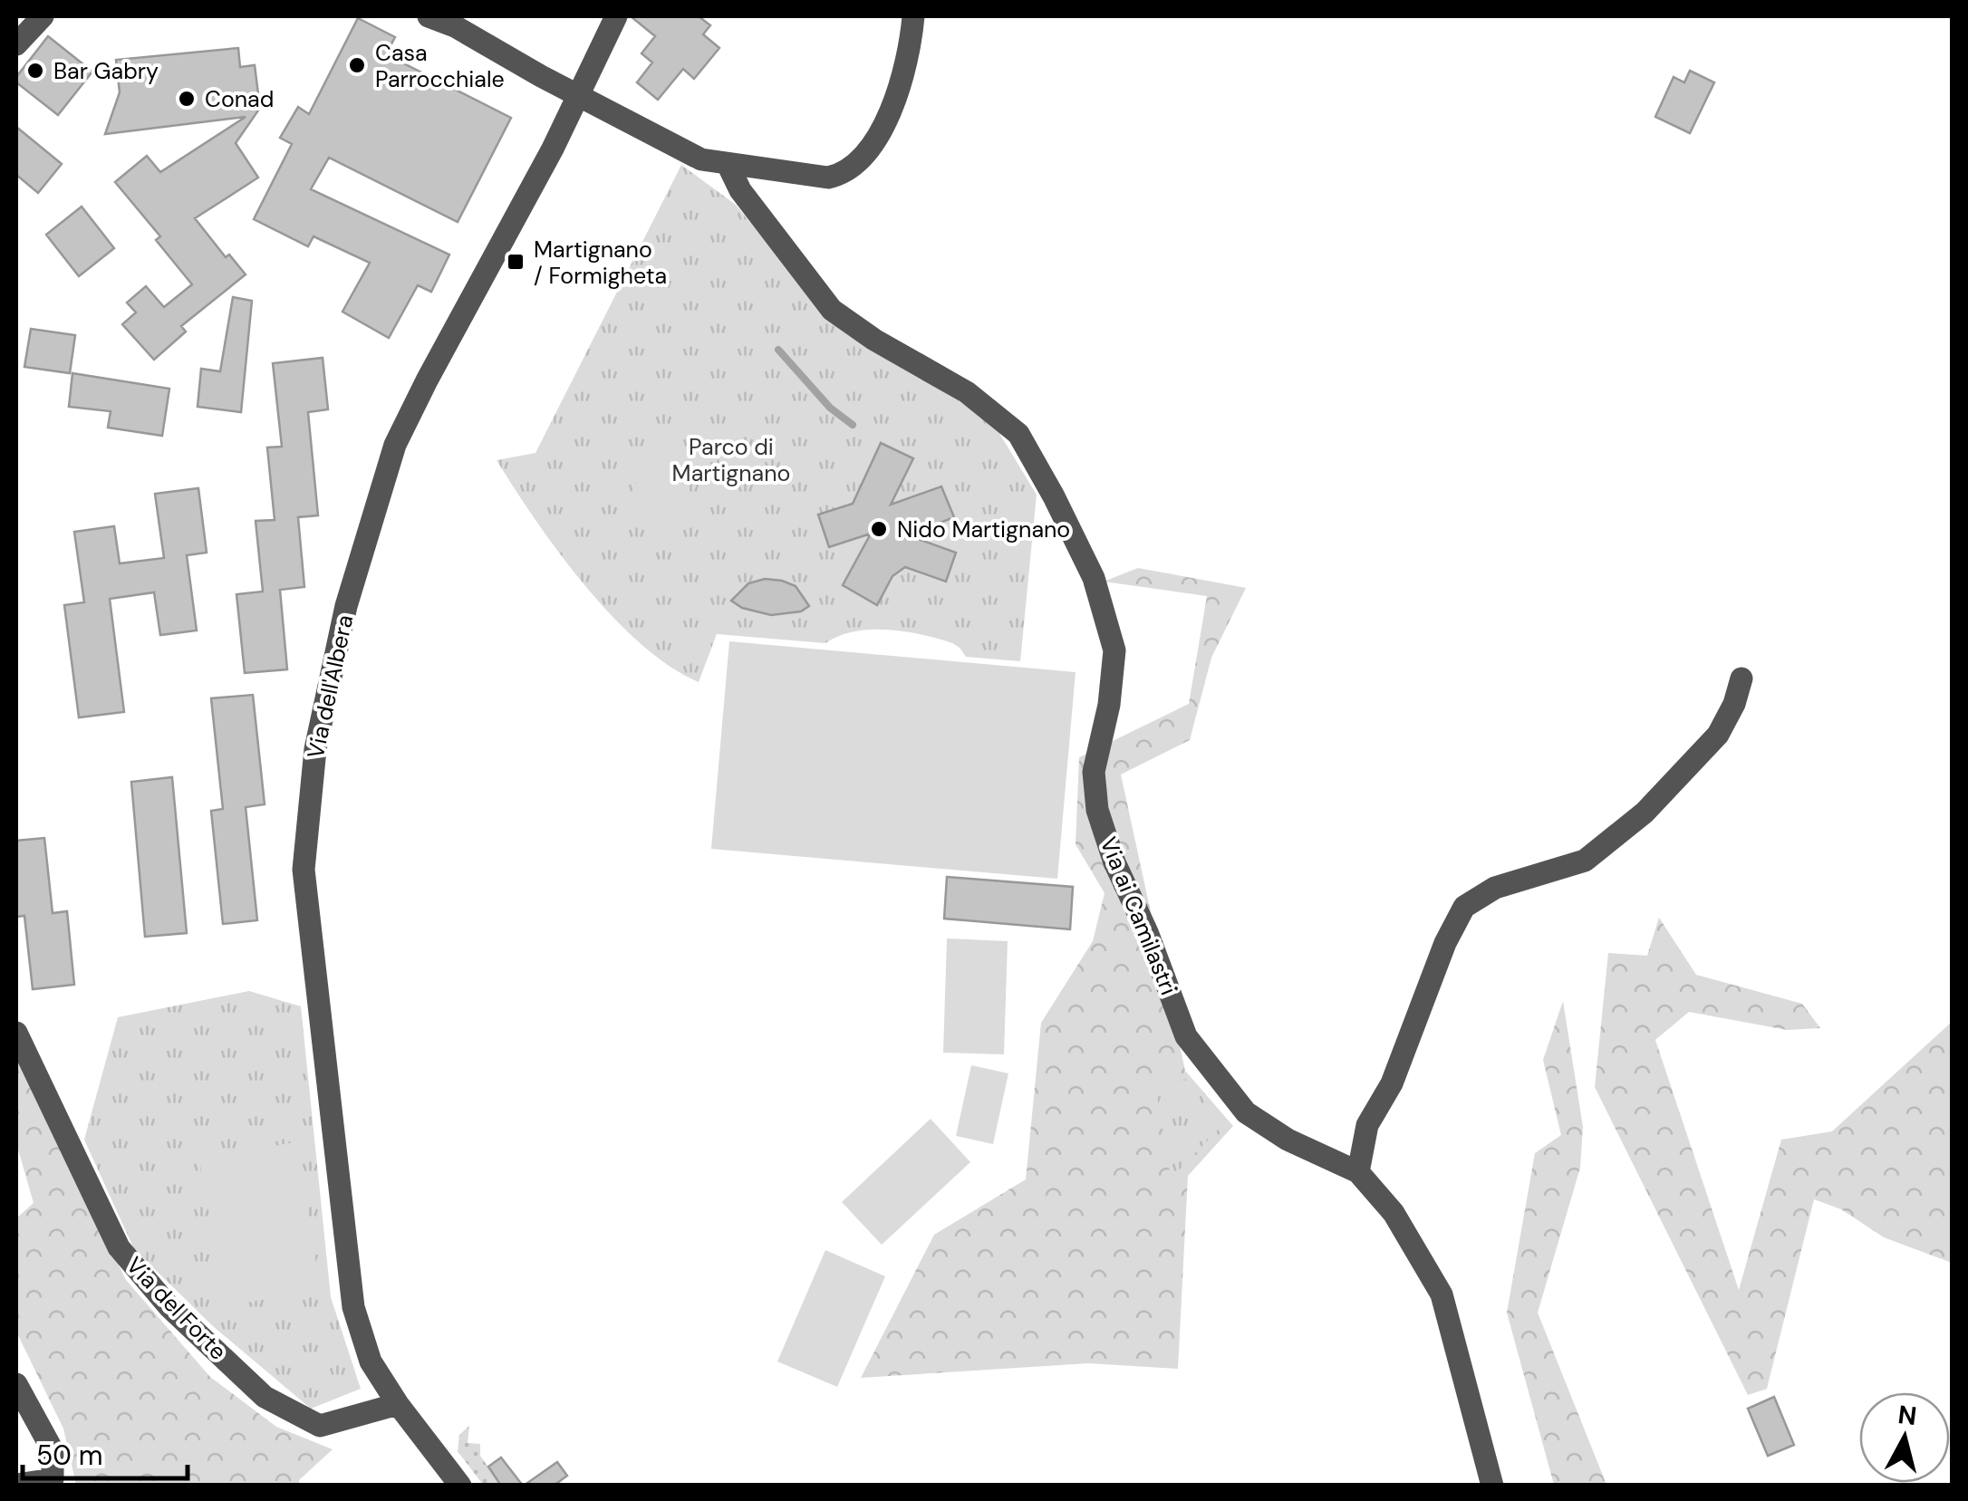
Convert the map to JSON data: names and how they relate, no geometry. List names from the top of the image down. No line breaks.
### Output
{"streets":{"street":["Via dell'Albera","Via ai Camilastri","Via del Forte"]},"crossings":[["Via dell'Albera","Via del Forte"]],"parks":["Parco di Martignano"],"places":{"other":["Casa Parrocchiale","Bar Gabry","Conad","Nido Martignano"],"transit":["Martignano / Formigheta"]},"scale_bar":"50 m","north":"top"}
